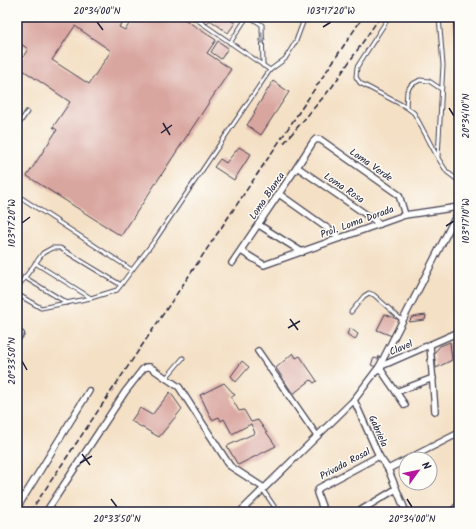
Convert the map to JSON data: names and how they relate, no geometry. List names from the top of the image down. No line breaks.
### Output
{"streets":{"street":["Loma Verde","Loma Rosa","Loma Blanca","Prol. Loma Dorada","Clavel","Gabriela","Privada Rosal"]},"crossings":[["Loma Verde","Loma Blanca"],["Loma Verde","Prol. Loma Dorada"],["Loma Rosa","Loma Blanca"],["Loma Rosa","Prol. Loma Dorada"],["Loma Blanca","Prol. Loma Dorada"],["Gabriela","Privada Rosal"]],"north":"top right","coordinates":["20°34'00\"N","103°17'20\"W","20°34'10\"N","103°17'10\"W","20°33'50\"N"]}
